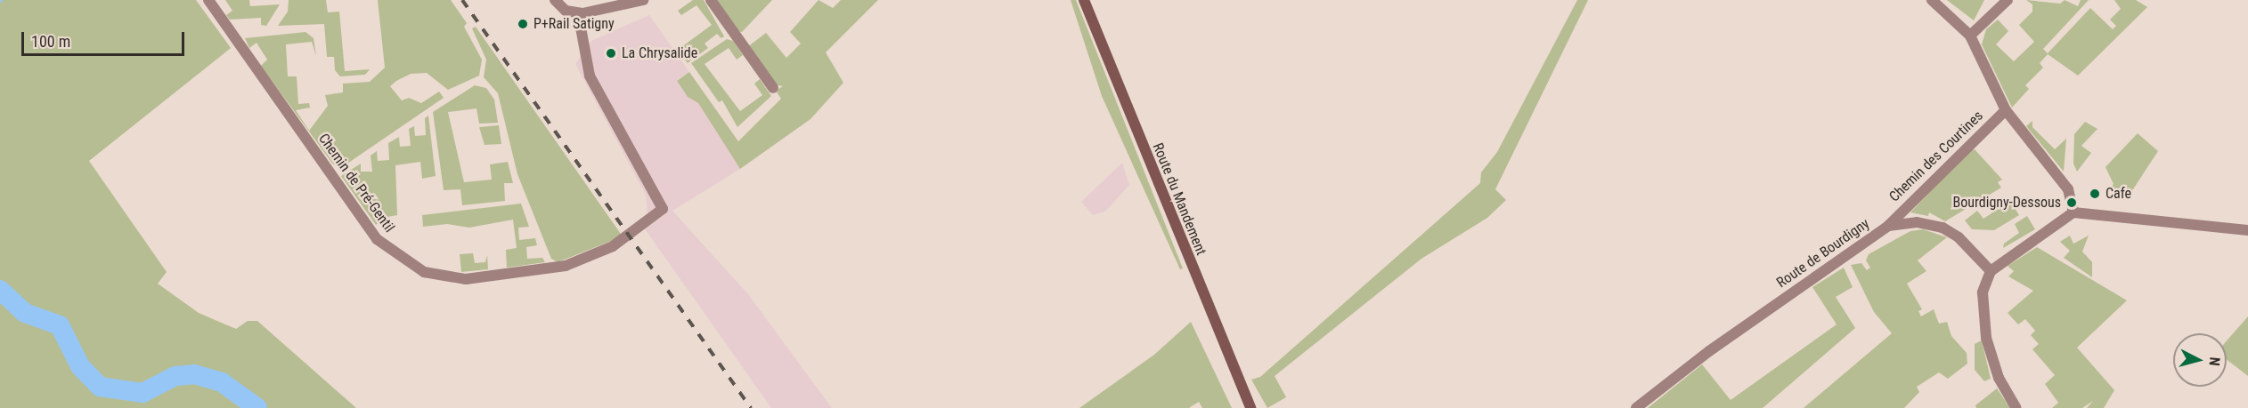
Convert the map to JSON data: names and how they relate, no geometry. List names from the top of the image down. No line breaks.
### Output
{"streets":{"main road":["Route du Mandement"],"street":["Chemin des Courtines","Chemin de Pré-Gentil","Route de Bourdigny"]},"crossings":[["Chemin des Courtines","Route de Bourdigny"]],"places":["P+Rail Satigny","La Chrysalide","Cafe","Bourdigny-Dessous"],"scale_bar":"100 m","north":"right"}
